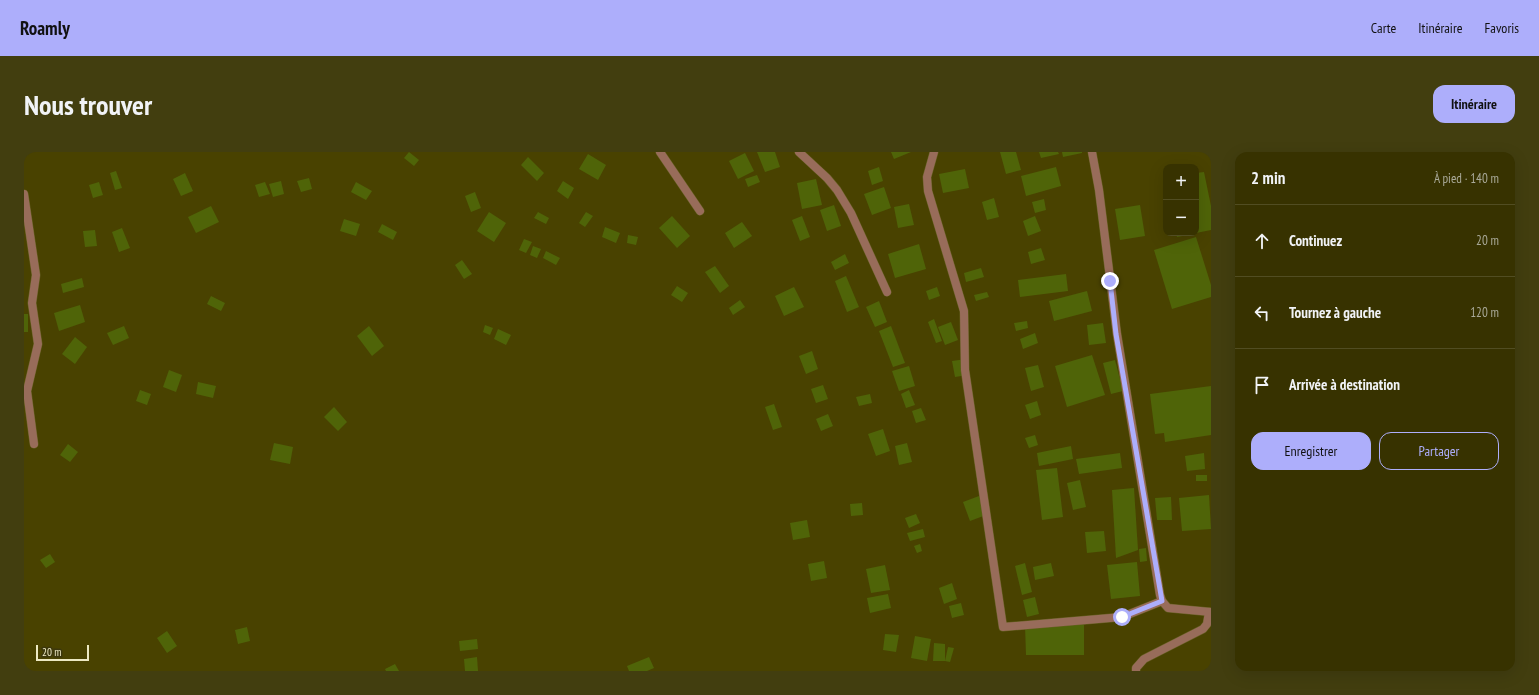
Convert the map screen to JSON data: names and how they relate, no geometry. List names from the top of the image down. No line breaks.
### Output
{"scale_bar":"20 m","page":{"header":"Roamly","nav":["Carte","Itinéraire","Favoris"],"buttons":["Itinéraire",["Enregistrer","Partager"]],"title":"Nous trouver","heading":["2 min","À pied · 140 m"],"map_buttons":["+","−"],"list":[["Continuez","20 m"],["Tournez à gauche","120 m"],"Arrivée à destination"],"scale":"20 m"}}
